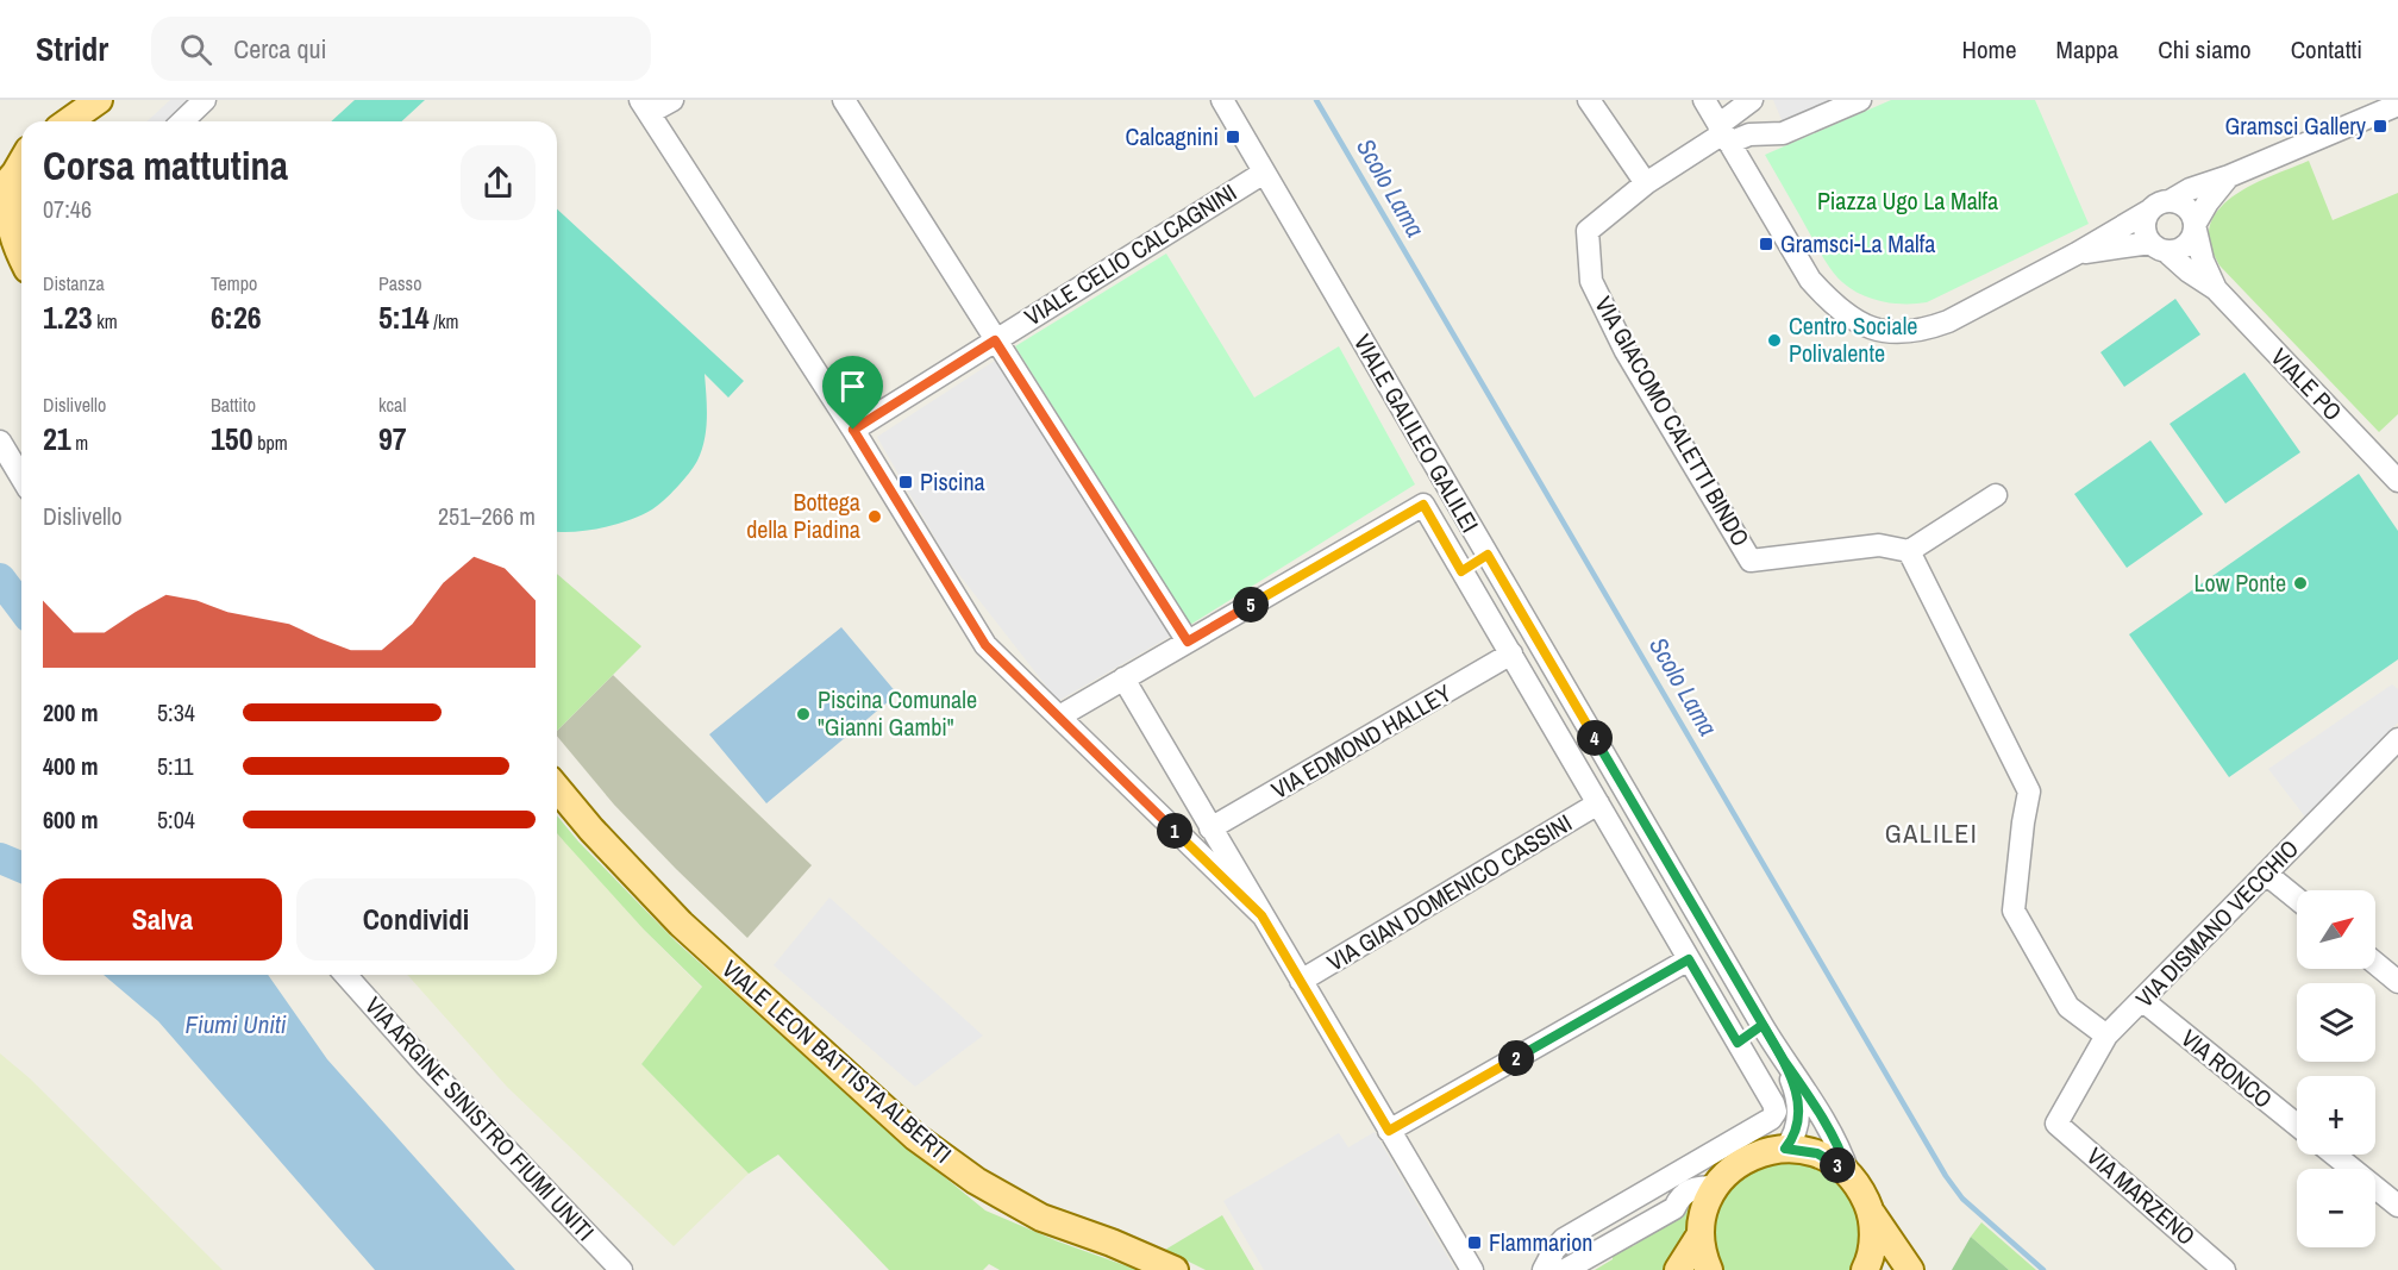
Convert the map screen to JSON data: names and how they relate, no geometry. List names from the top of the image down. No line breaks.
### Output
{"streets":{"main road":["VIALE LEON BATTISTA ALBERTI"],"street":["VIALE CELIO CALCAGNINI","VIALE PO","VIA GIACOMO CALETTI BINDO","VIALE GALILEO GALILEI","VIA EDMOND HALLEY","VIA GIAN DOMENICO CASSINI","VIA DISMANO VECCHIO","VIA RONCO","VIA ARGINE SINISTRO FIUMI UNITI","VIA MARZENO"]},"crossings":[["VIALE CELIO CALCAGNINI","VIALE GALILEO GALILEI"],["VIA DISMANO VECCHIO","VIA RONCO"],["VIA DISMANO VECCHIO","VIA MARZENO"]],"districts":["GALILEI"],"water":["Scolo Lama","Fiumi Uniti"],"parks":["Piazza Ugo La Malfa"],"places":{"transit":["Gramsci Gallery","Calcagnini","Gramsci-La Malfa","Piscina","Flammarion"],"other":["Centro Sociale Polivalente","Bottega della Piadina","Low Ponte","Piscina Comunale \"Gianni Gambi\""]},"north":"top right","page":{"header":"Stridr","search":"Cerca qui","nav":["Home","Mappa","Chi siamo","Contatti"],"heading":["Corsa mattutina","07:46"],"stats":[["Distanza","1.23 km"],["Tempo","6:26"],["Passo","5:14 /km"],["Dislivello","21 m"],["Battito","150 bpm"],["kcal","97"]],"chart":["Dislivello","251–266 m"],"pins":["5","4","1","2","3"],"list":[{"name":"200 m","note":"5:34"},{"name":"400 m","note":"5:11"},{"name":"600 m","note":"5:04"}],"buttons":["Salva","Condividi"],"map_buttons":["+","−"]}}
